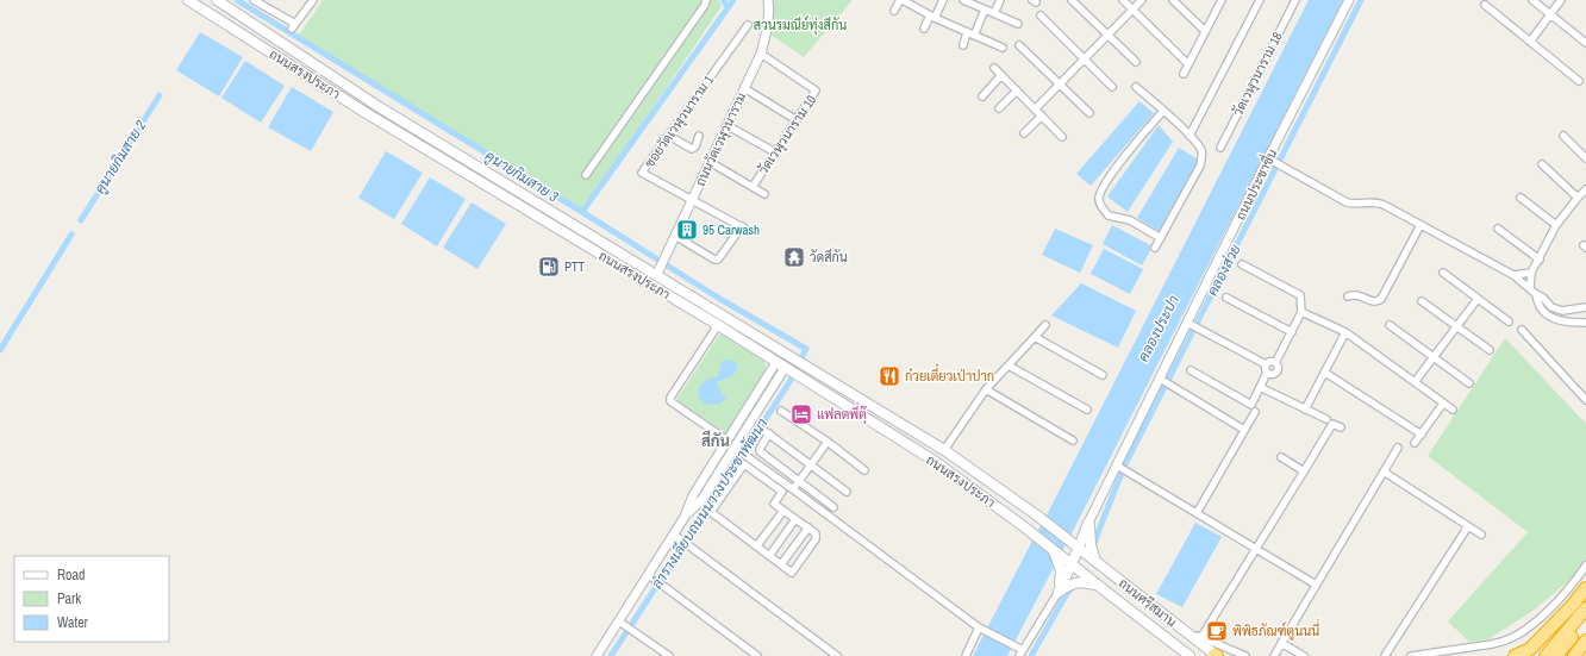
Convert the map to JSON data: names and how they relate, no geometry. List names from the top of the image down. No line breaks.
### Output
{"streets":{"main road":["ถนนสรงประภา","ถนนศรีสมาน"],"street":["วัดเวฬุวนาราม 18","ซอยวัดเวฬุวนาราม 1","วัดเวฬุวนาราม 10","ถนนวัดเวฬุวนาราม","ถนนประชาชื่น"]},"crossings":[["ถนนสรงประภา","ถนนวัดเวฬุวนาราม"],["ถนนสรงประภา","ถนนศรีสมาน"],["ซอยวัดเวฬุวนาราม 1","ถนนวัดเวฬุวนาราม"],["วัดเวฬุวนาราม 10","ถนนวัดเวฬุวนาราม"]],"districts":["สีกัน"],"water":["คูนายกิมสาย 2","คูนายกิมสาย 3","คลองส่วย","คลองประปา","ลำรางเลียบถนนนาวงประชาพัฒนา"],"parks":["สวนรมณีย์ทุ่งสีกัน"],"places":{"building":["95 Carwash"],"temple":["วัดสีกัน"],"fuel station":["PTT"],"restaurant":["ก๋วยเตี๋ยวเป่าปาก"],"hotel":["แฟลตพี่ตุ๊"],"cafe":["พิพิธภัณฑ์ตูนนนี่"]},"legend":["Road","Park","Water"]}
